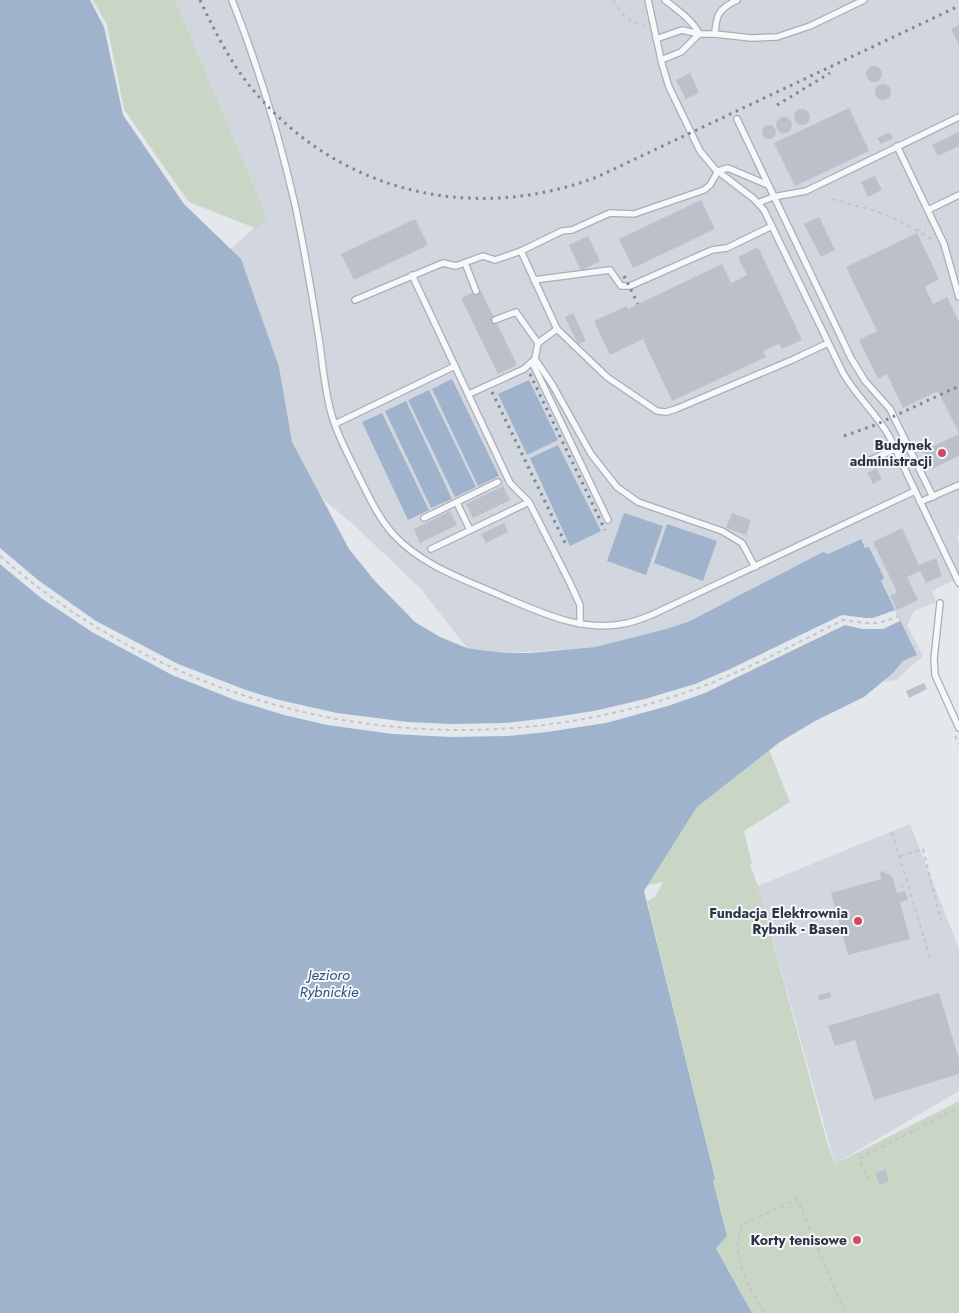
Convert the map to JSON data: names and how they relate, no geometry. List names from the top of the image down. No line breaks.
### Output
{"water":["Jezioro Rybnickie"],"places":["Budynek administracji","Fundacja Elektrownia Rybnik - Basen","Korty tenisowe"]}
